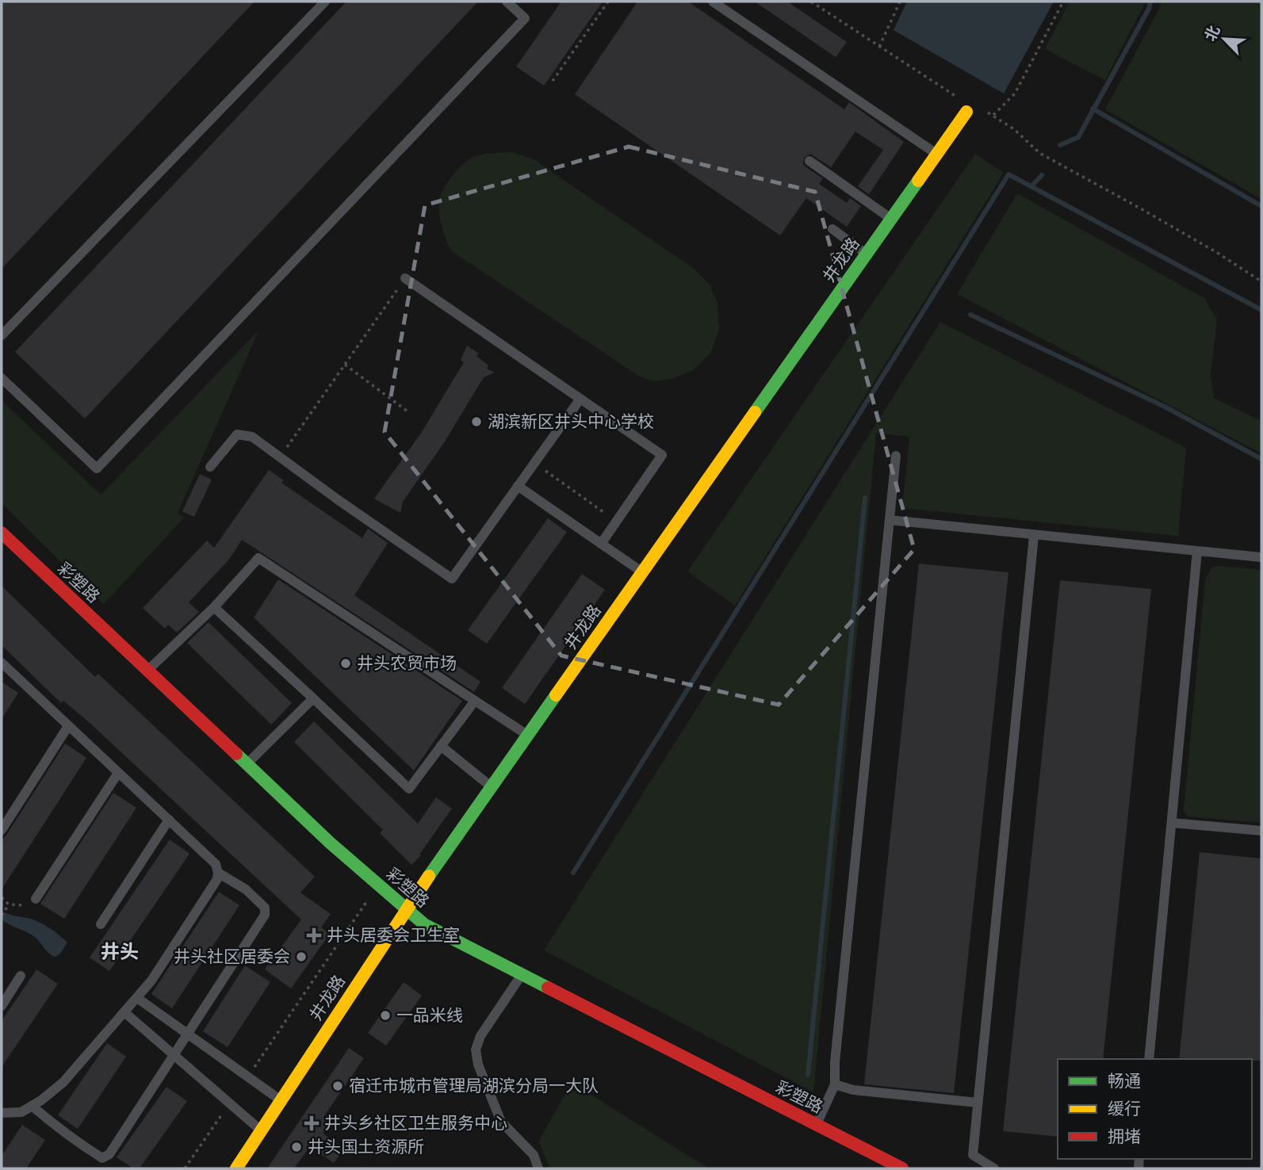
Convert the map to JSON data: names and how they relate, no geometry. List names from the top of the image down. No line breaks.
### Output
{"streets":{"street":["井龙路","彩塑路"]},"crossings":[["井龙路","彩塑路"]],"districts":["井头"],"places":{"other":["湖滨新区井头中心学校","井头农贸市场","井头社区居委会","一品米线","宿迁市城市管理局湖滨分局一大队","井头国土资源所"],"health":["井头居委会卫生室","井头乡社区卫生服务中心"]},"legend":["畅通","缓行","拥堵"],"north":"top left"}
